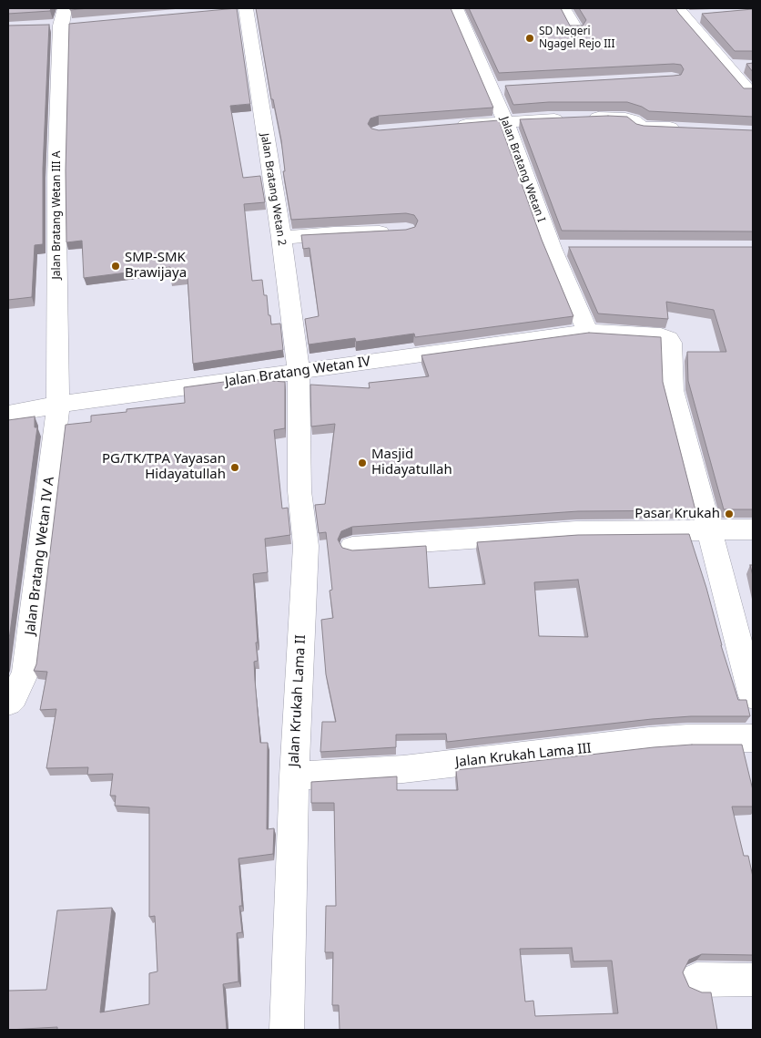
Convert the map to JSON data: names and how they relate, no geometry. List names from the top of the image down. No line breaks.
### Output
{"streets":{"street":["Jalan Bratang Wetan I","Jalan Bratang Wetan 2","Jalan Bratang Wetan III A","Jalan Bratang Wetan IV","Jalan Bratang Wetan IV A","Jalan Krukah Lama II","Jalan Krukah Lama III"]},"crossings":[["Jalan Bratang Wetan I","Jalan Bratang Wetan IV"],["Jalan Bratang Wetan 2","Jalan Bratang Wetan IV"],["Jalan Bratang Wetan 2","Jalan Krukah Lama II"],["Jalan Bratang Wetan III A","Jalan Bratang Wetan IV"],["Jalan Bratang Wetan III A","Jalan Bratang Wetan IV A"],["Jalan Bratang Wetan IV","Jalan Bratang Wetan IV A"],["Jalan Bratang Wetan IV","Jalan Krukah Lama II"],["Jalan Krukah Lama II","Jalan Krukah Lama III"]],"places":["SD Negeri Ngagel Rejo III","SMP-SMK Brawijaya","Masjid Hidayatullah","PG/TK/TPA Yayasan Hidayatullah","Pasar Krukah"]}
